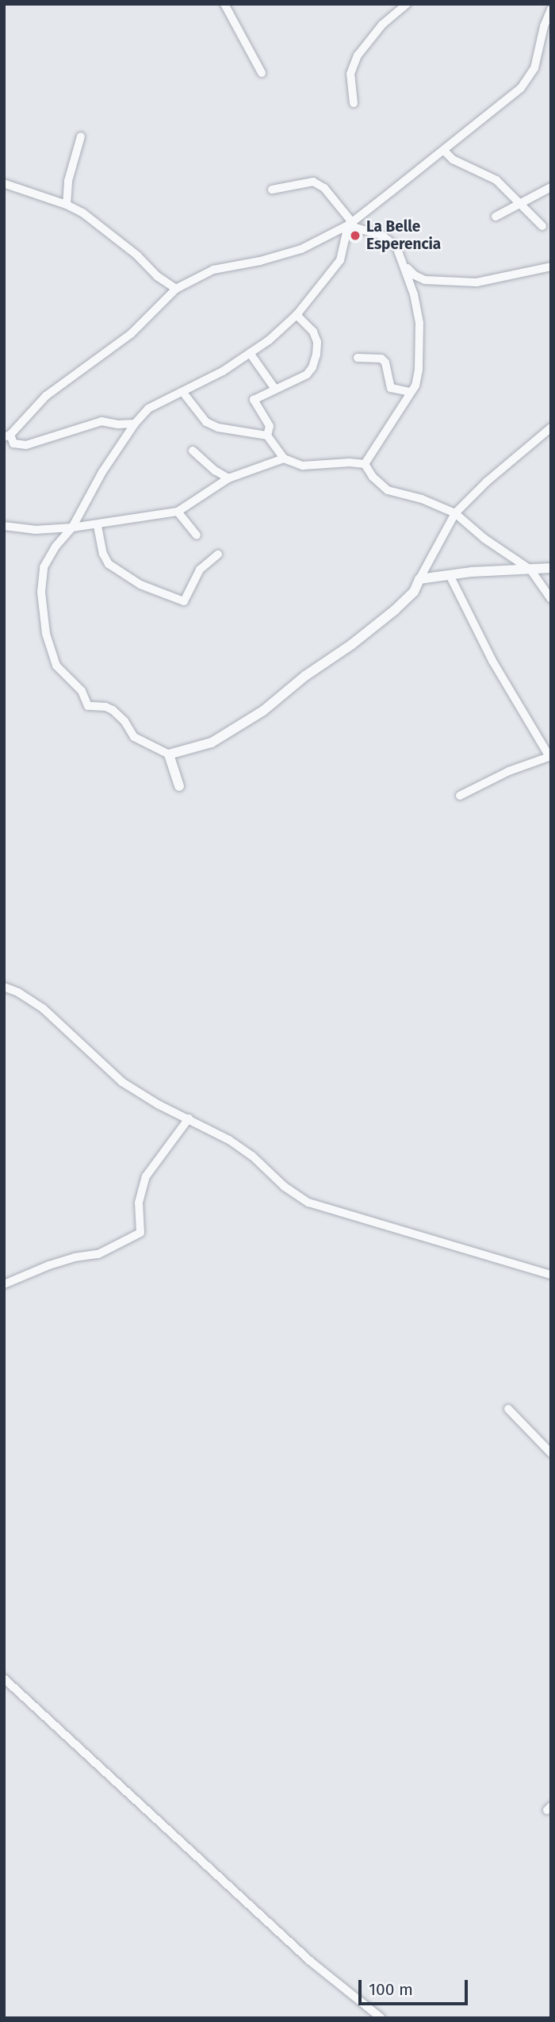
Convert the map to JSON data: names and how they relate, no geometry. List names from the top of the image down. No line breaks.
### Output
{"places":["La Belle Esperencia"],"scale_bar":"100 m"}
